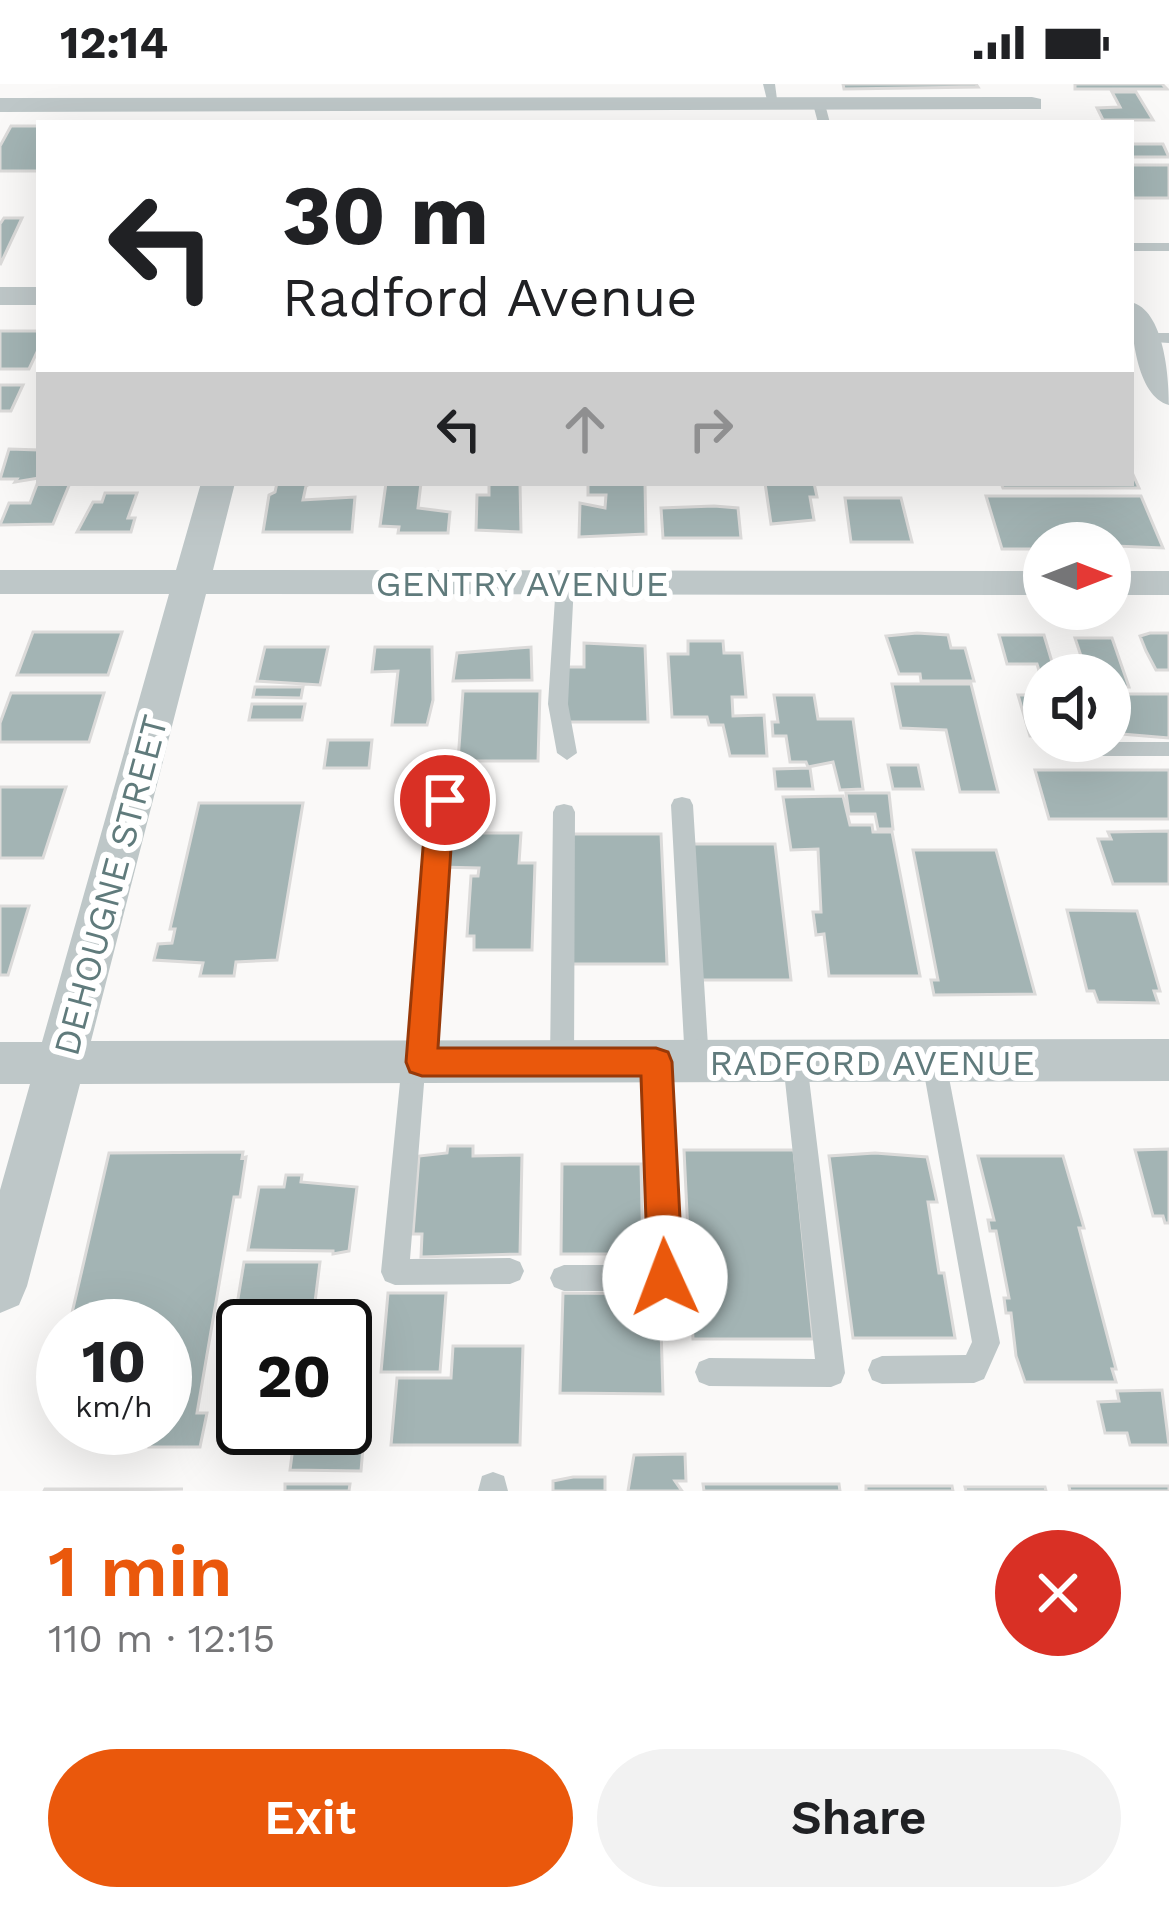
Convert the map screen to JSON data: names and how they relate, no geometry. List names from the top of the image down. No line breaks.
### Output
{"streets":{"street":["GENTRY AVENUE","DEHOUGNE STREET","RADFORD AVENUE"]},"crossings":[["GENTRY AVENUE","DEHOUGNE STREET"],["DEHOUGNE STREET","RADFORD AVENUE"]],"north":"right","page":{"status":"12:14","turn":["30 m","Radford Avenue"],"speed":"10 km/h","limit":"20","heading":["1 min","110 m · 12:15"],"buttons":["Exit","Share"]}}
